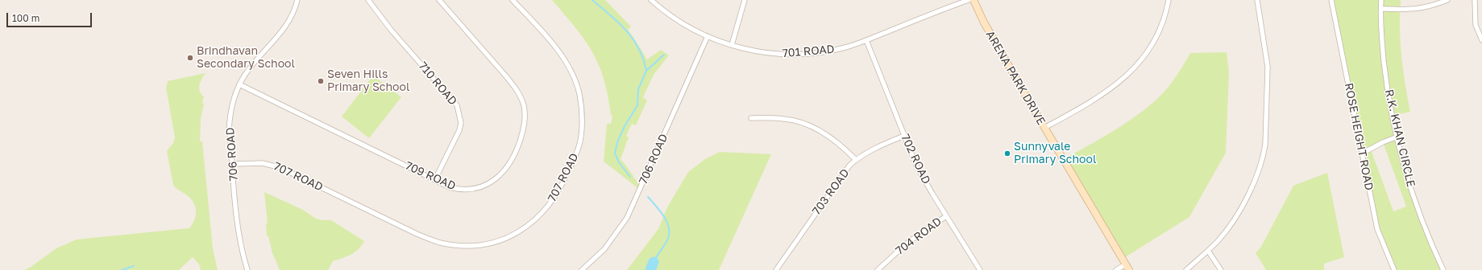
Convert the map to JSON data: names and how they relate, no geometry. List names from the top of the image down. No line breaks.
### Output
{"streets":{"street":["701 ROAD","ARENA PARK DRIVE","710 ROAD","ROSE HEIGHT ROAD","R.K. KHAN CIRCLE","706 ROAD","702 ROAD","709 ROAD","707 ROAD","703 ROAD","704 ROAD"]},"crossings":[["701 ROAD","706 ROAD"],["701 ROAD","702 ROAD"],["710 ROAD","709 ROAD"],["706 ROAD","709 ROAD"],["706 ROAD","707 ROAD"],["702 ROAD","703 ROAD"],["702 ROAD","704 ROAD"]],"places":["Brindhavan Secondary School","Seven Hills Primary School","Sunnyvale Primary School"],"scale_bar":"100 m"}
